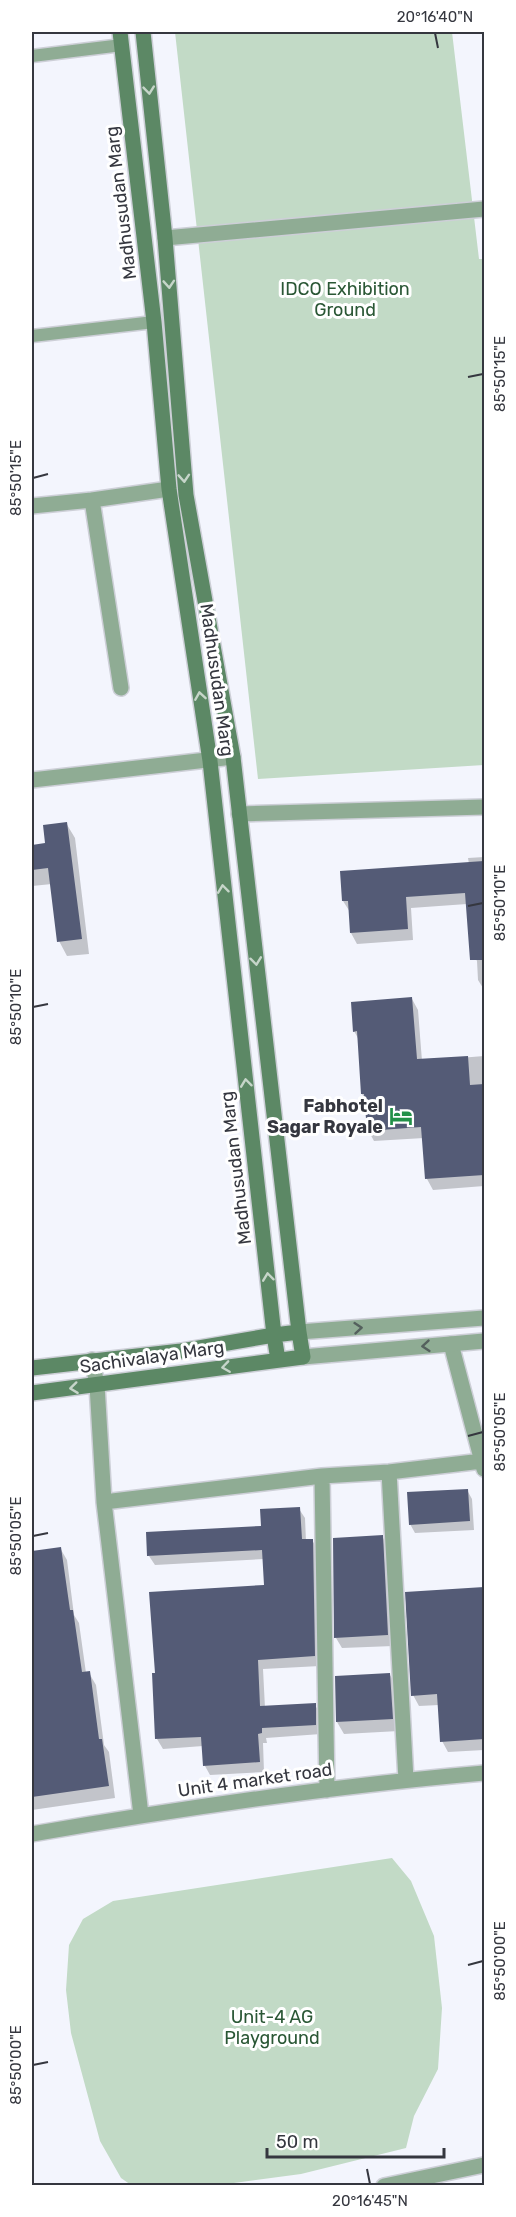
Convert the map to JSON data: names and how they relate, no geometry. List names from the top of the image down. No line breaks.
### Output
{"streets":{"main road":["Madhusudan Marg","Sachivalaya Marg"],"street":["Unit 4 market road"]},"crossings":[["Madhusudan Marg","Sachivalaya Marg"]],"parks":["IDCO Exhibition Ground","Unit-4 AG Playground"],"places":{"hotel":["Fabhotel Sagar Royale"]},"scale_bar":"50 m","coordinates":["20°16'40\"N","85°50'15\"E","85°50'10\"E","85°50'05\"E","85°50'00\"E","20°16'45\"N"]}
